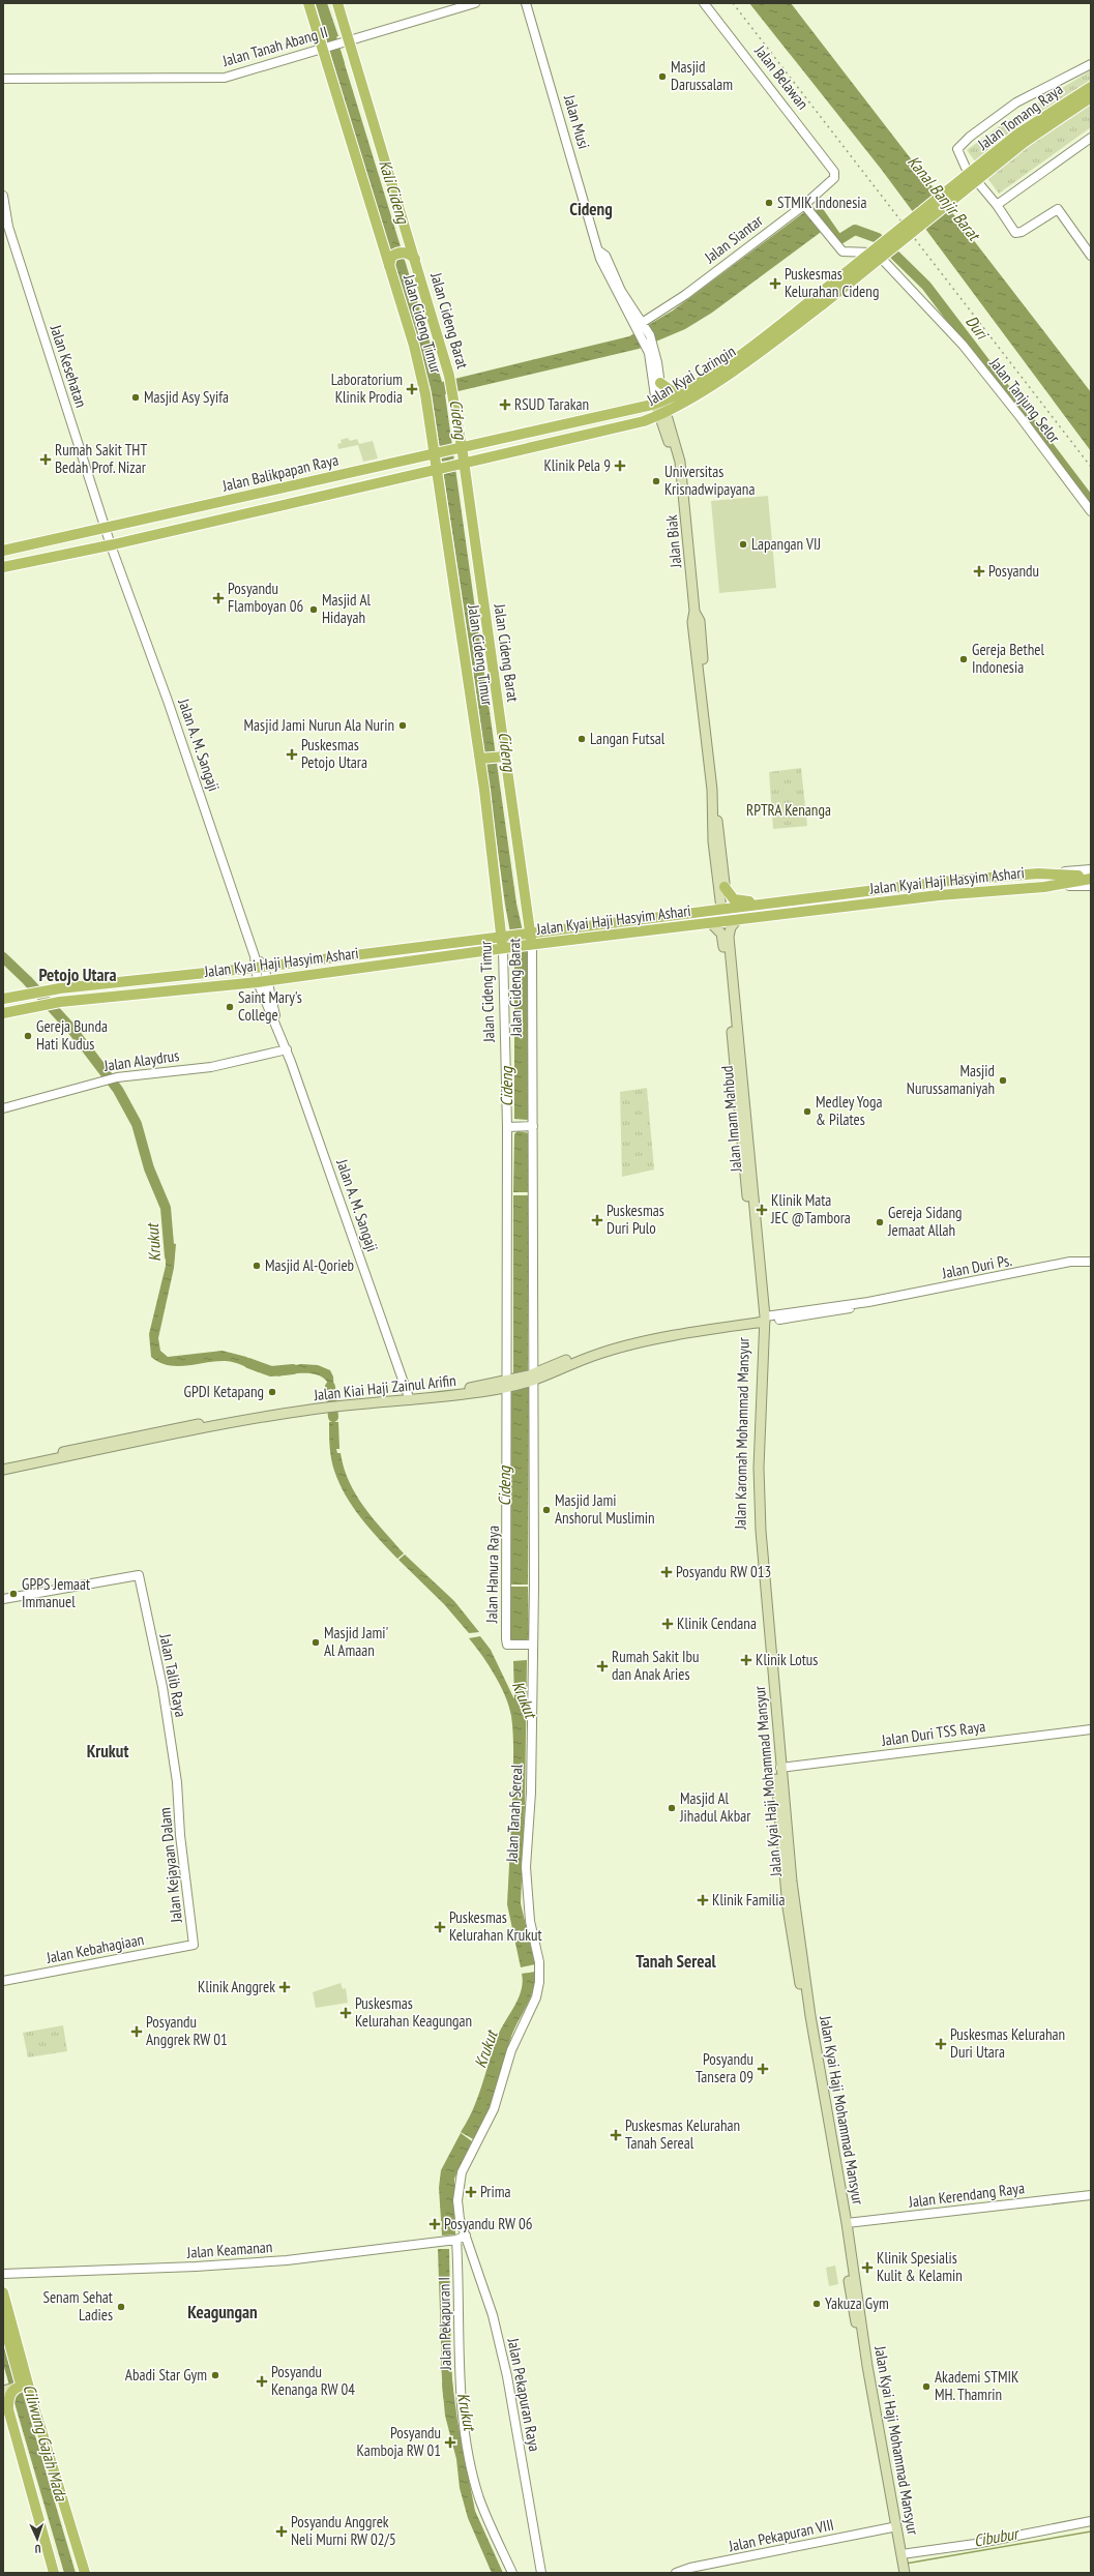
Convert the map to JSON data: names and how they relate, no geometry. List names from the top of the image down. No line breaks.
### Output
{"streets":{"main road":["Jalan Tomang Raya","Jalan Cideng Barat","Jalan Cideng Timur","Jalan Kyai Caringin","Jalan Balikpapan Raya","Jalan Biak","Jalan Kyai Haji Hasyim Ashari","Jalan Imam Mahbud","Jalan Kiai Haji Zainul Arifin","Jalan Karomah Mohammad Mansyur","Jalan Kyai Haji Mohammad Mansyur"],"street":["Jalan Tanah Abang II","Jalan Belawan","Jalan Musi","Jalan Siantar","Jalan Kesehatan","Jalan Tanjung Selor","Jalan A. M. Sangaji","Jalan Alaydrus","Jalan Duri Ps.","Jalan Hanura Raya","Jalan Talib Raya","Jalan Duri TSS Raya","Jalan Tanah Sereal","Jalan Kejayaan Dalam","Jalan Kebahagiaan","Jalan Kerendang Raya","Jalan Keamanan","Jalan Pekapuran I","Jalan Pekapuran Raya","Jalan Pekapuran VIII"]},"crossings":[["Jalan Tanah Abang II","Jalan Cideng Barat"],["Jalan Tanah Abang II","Jalan Cideng Timur"],["Jalan Belawan","Jalan Siantar"],["Jalan Tomang Raya","Jalan Kyai Caringin"],["Jalan Musi","Jalan Siantar"],["Jalan Musi","Jalan Kyai Caringin"],["Jalan Musi","Jalan Biak"],["Jalan Siantar","Jalan Tanjung Selor"],["Jalan Cideng Barat","Jalan Kyai Caringin"],["Jalan Cideng Barat","Jalan Balikpapan Raya"],["Jalan Cideng Barat","Jalan Kyai Haji Hasyim Ashari"],["Jalan Cideng Barat","Jalan Kiai Haji Zainul Arifin"],["Jalan Cideng Barat","Jalan Tanah Sereal"],["Jalan Cideng Timur","Jalan Balikpapan Raya"],["Jalan Cideng Timur","Jalan Kyai Haji Hasyim Ashari"],["Jalan Cideng Timur","Jalan Kiai Haji Zainul Arifin"],["Jalan Cideng Timur","Jalan Hanura Raya"],["Jalan Kesehatan","Jalan Balikpapan Raya"],["Jalan Kesehatan","Jalan A. M. Sangaji"],["Jalan Kyai Caringin","Jalan Balikpapan Raya"],["Jalan Kyai Caringin","Jalan Biak"],["Jalan Balikpapan Raya","Jalan A. M. Sangaji"],["Jalan Biak","Jalan Kyai Haji Hasyim Ashari"],["Jalan A. M. Sangaji","Jalan Kyai Haji Hasyim Ashari"],["Jalan A. M. Sangaji","Jalan Alaydrus"],["Jalan A. M. Sangaji","Jalan Kiai Haji Zainul Arifin"],["Jalan Kyai Haji Hasyim Ashari","Jalan Imam Mahbud"],["Jalan Imam Mahbud","Jalan Duri Ps."],["Jalan Imam Mahbud","Jalan Kiai Haji Zainul Arifin"],["Jalan Imam Mahbud","Jalan Karomah Mohammad Mansyur"],["Jalan Duri Ps.","Jalan Kiai Haji Zainul Arifin"],["Jalan Duri Ps.","Jalan Karomah Mohammad Mansyur"],["Jalan Kiai Haji Zainul Arifin","Jalan Karomah Mohammad Mansyur"],["Jalan Kiai Haji Zainul Arifin","Jalan Hanura Raya"],["Jalan Kiai Haji Zainul Arifin","Jalan Tanah Sereal"],["Jalan Karomah Mohammad Mansyur","Jalan Kyai Haji Mohammad Mansyur"],["Jalan Hanura Raya","Jalan Tanah Sereal"],["Jalan Talib Raya","Jalan Kejayaan Dalam"],["Jalan Duri TSS Raya","Jalan Kyai Haji Mohammad Mansyur"],["Jalan Kyai Haji Mohammad Mansyur","Jalan Kerendang Raya"],["Jalan Kyai Haji Mohammad Mansyur","Jalan Pekapuran VIII"],["Jalan Tanah Sereal","Jalan Pekapuran Raya"],["Jalan Kejayaan Dalam","Jalan Kebahagiaan"],["Jalan Keamanan","Jalan Pekapuran I"]],"districts":["Cideng","Petojo Utara","Krukut","Tanah Sereal","Keagungan"],"water":["Kali Cideng","Kanal Banjir Barat","Duri","Cideng","Krukut","Ciliwung Gajah Mada","Cibubur"],"parks":["RPTRA Kenanga"],"places":{"other":["Masjid Darussalam","STMIK Indonesia","Masjid Asy Syifa","Universitas Krisnadwipayana","Lapangan VIJ","Masjid Al Hidayah","Gereja Bethel Indonesia","Masjid Jami Nurun Ala Nurin","Langan Futsal","Saint Mary's College","Gereja Bunda Hati Kudus","Masjid Nurussamaniyah","Medley Yoga & Pilates","Gereja Sidang Jemaat Allah","Masjid Al-Qorieb","GPDI Ketapang","Masjid Jami Anshorul Muslimin","GPPS Jemaat Immanuel","Masjid Jami' Al Amaan","Masjid Al Jihadul Akbar","Yakuza Gym","Senam Sehat Ladies","Abadi Star Gym","Akademi STMIK MH. Thamrin"],"health":["Puskesmas Kelurahan Cideng","Laboratorium Klinik Prodia","RSUD Tarakan","Rumah Sakit THT Bedah Prof. Nizar","Klinik Pela 9","Posyandu","Posyandu Flamboyan 06","Puskesmas Petojo Utara","Klinik Mata JEC @Tambora","Puskesmas Duri Pulo","Posyandu RW 013","Klinik Cendana","Klinik Lotus","Rumah Sakit Ibu dan Anak Aries","Klinik Familia","Puskesmas Kelurahan Krukut","Klinik Anggrek","Puskesmas Kelurahan Keagungan","Posyandu Anggrek RW 01","Puskesmas Kelurahan Duri Utara","Posyandu Tansera 09","Puskesmas Kelurahan Tanah Sereal","Prima","Posyandu RW 06","Klinik Spesialis Kulit & Kelamin","Posyandu Kenanga RW 04","Posyandu Kamboja RW 01","Posyandu Anggrek Neli Murni RW 02/5"]},"north":"bottom"}
